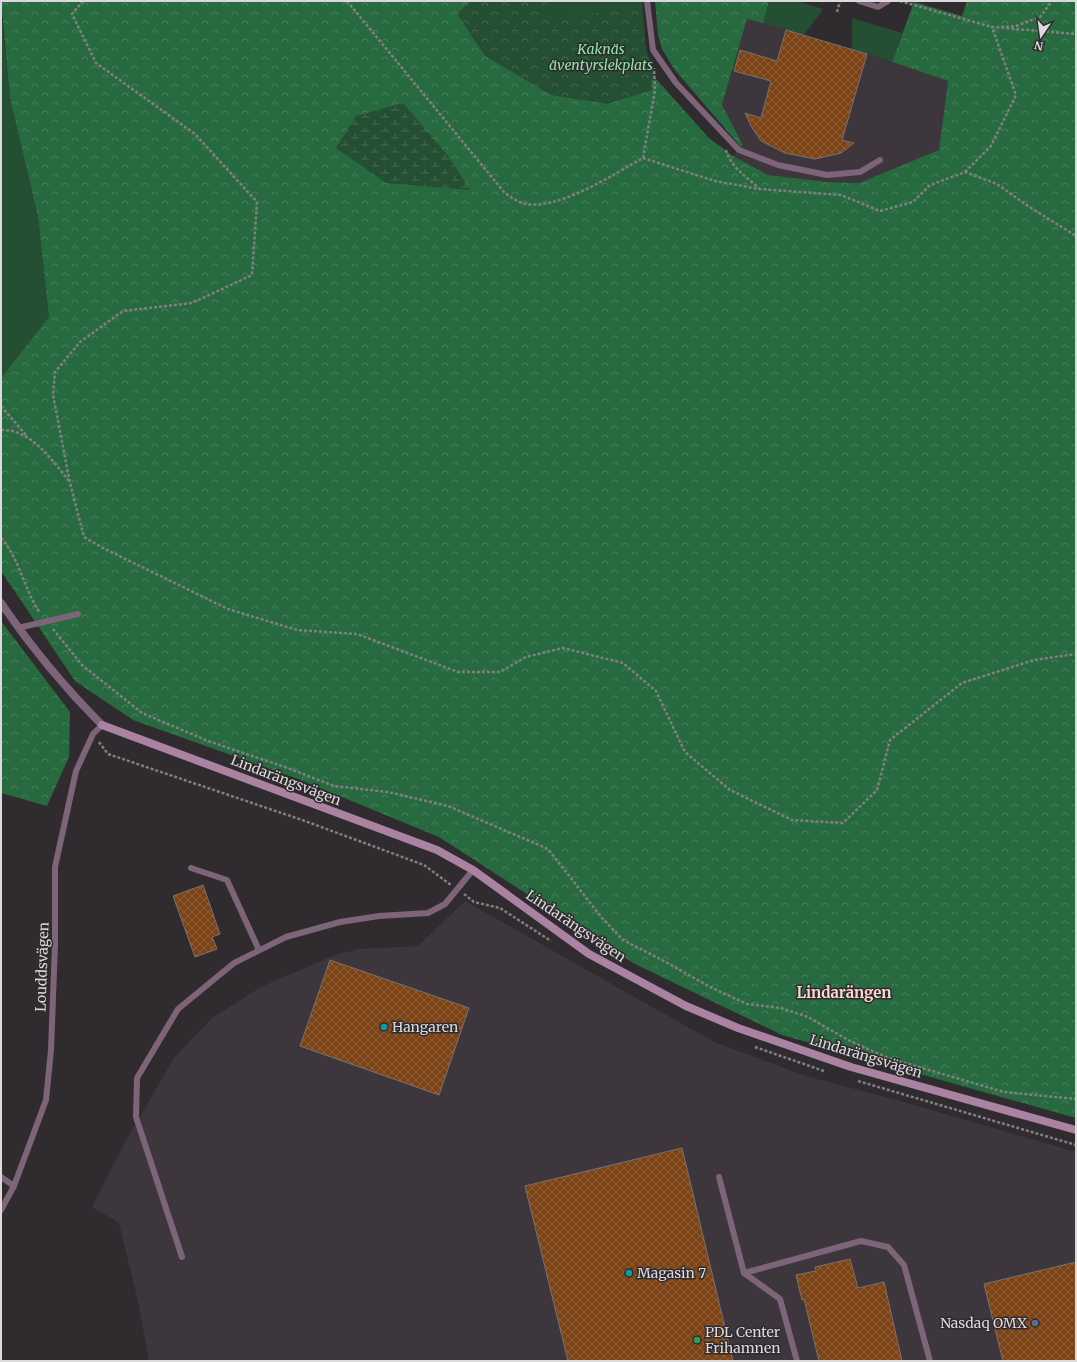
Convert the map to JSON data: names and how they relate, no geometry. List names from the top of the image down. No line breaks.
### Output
{"streets":{"street":["Lindarängsvägen"],"lane":["Louddsvägen"]},"crossings":[["Lindarängsvägen","Louddsvägen"]],"districts":["Lindarängen"],"parks":["Kaknäs äventyrslekplats"],"places":["Hangaren","Magasin 7","Nasdaq OMX","PDL Center Frihamnen"],"north":"bottom"}
